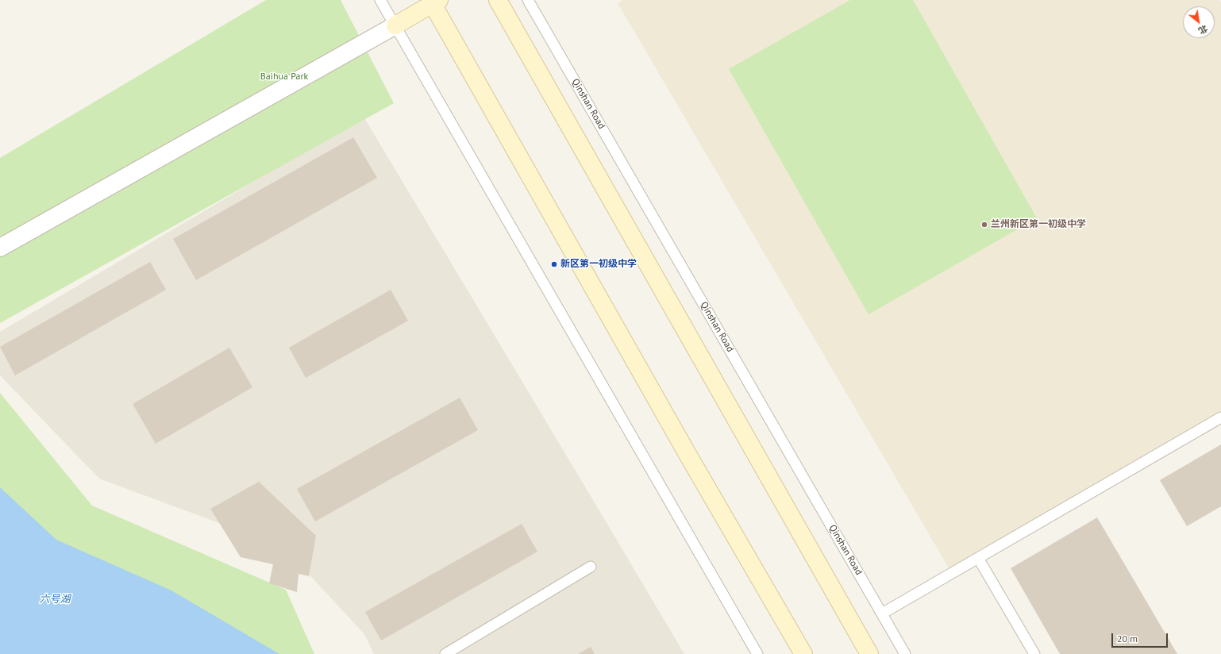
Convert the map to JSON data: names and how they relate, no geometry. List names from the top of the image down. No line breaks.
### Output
{"streets":{"lane":["Qinshan Road"]},"water":["六号湖"],"parks":["Baihua Park"],"places":["兰州新区第一初级中学","新区第一初级中学"],"scale_bar":"20 m","north":"bottom right"}
